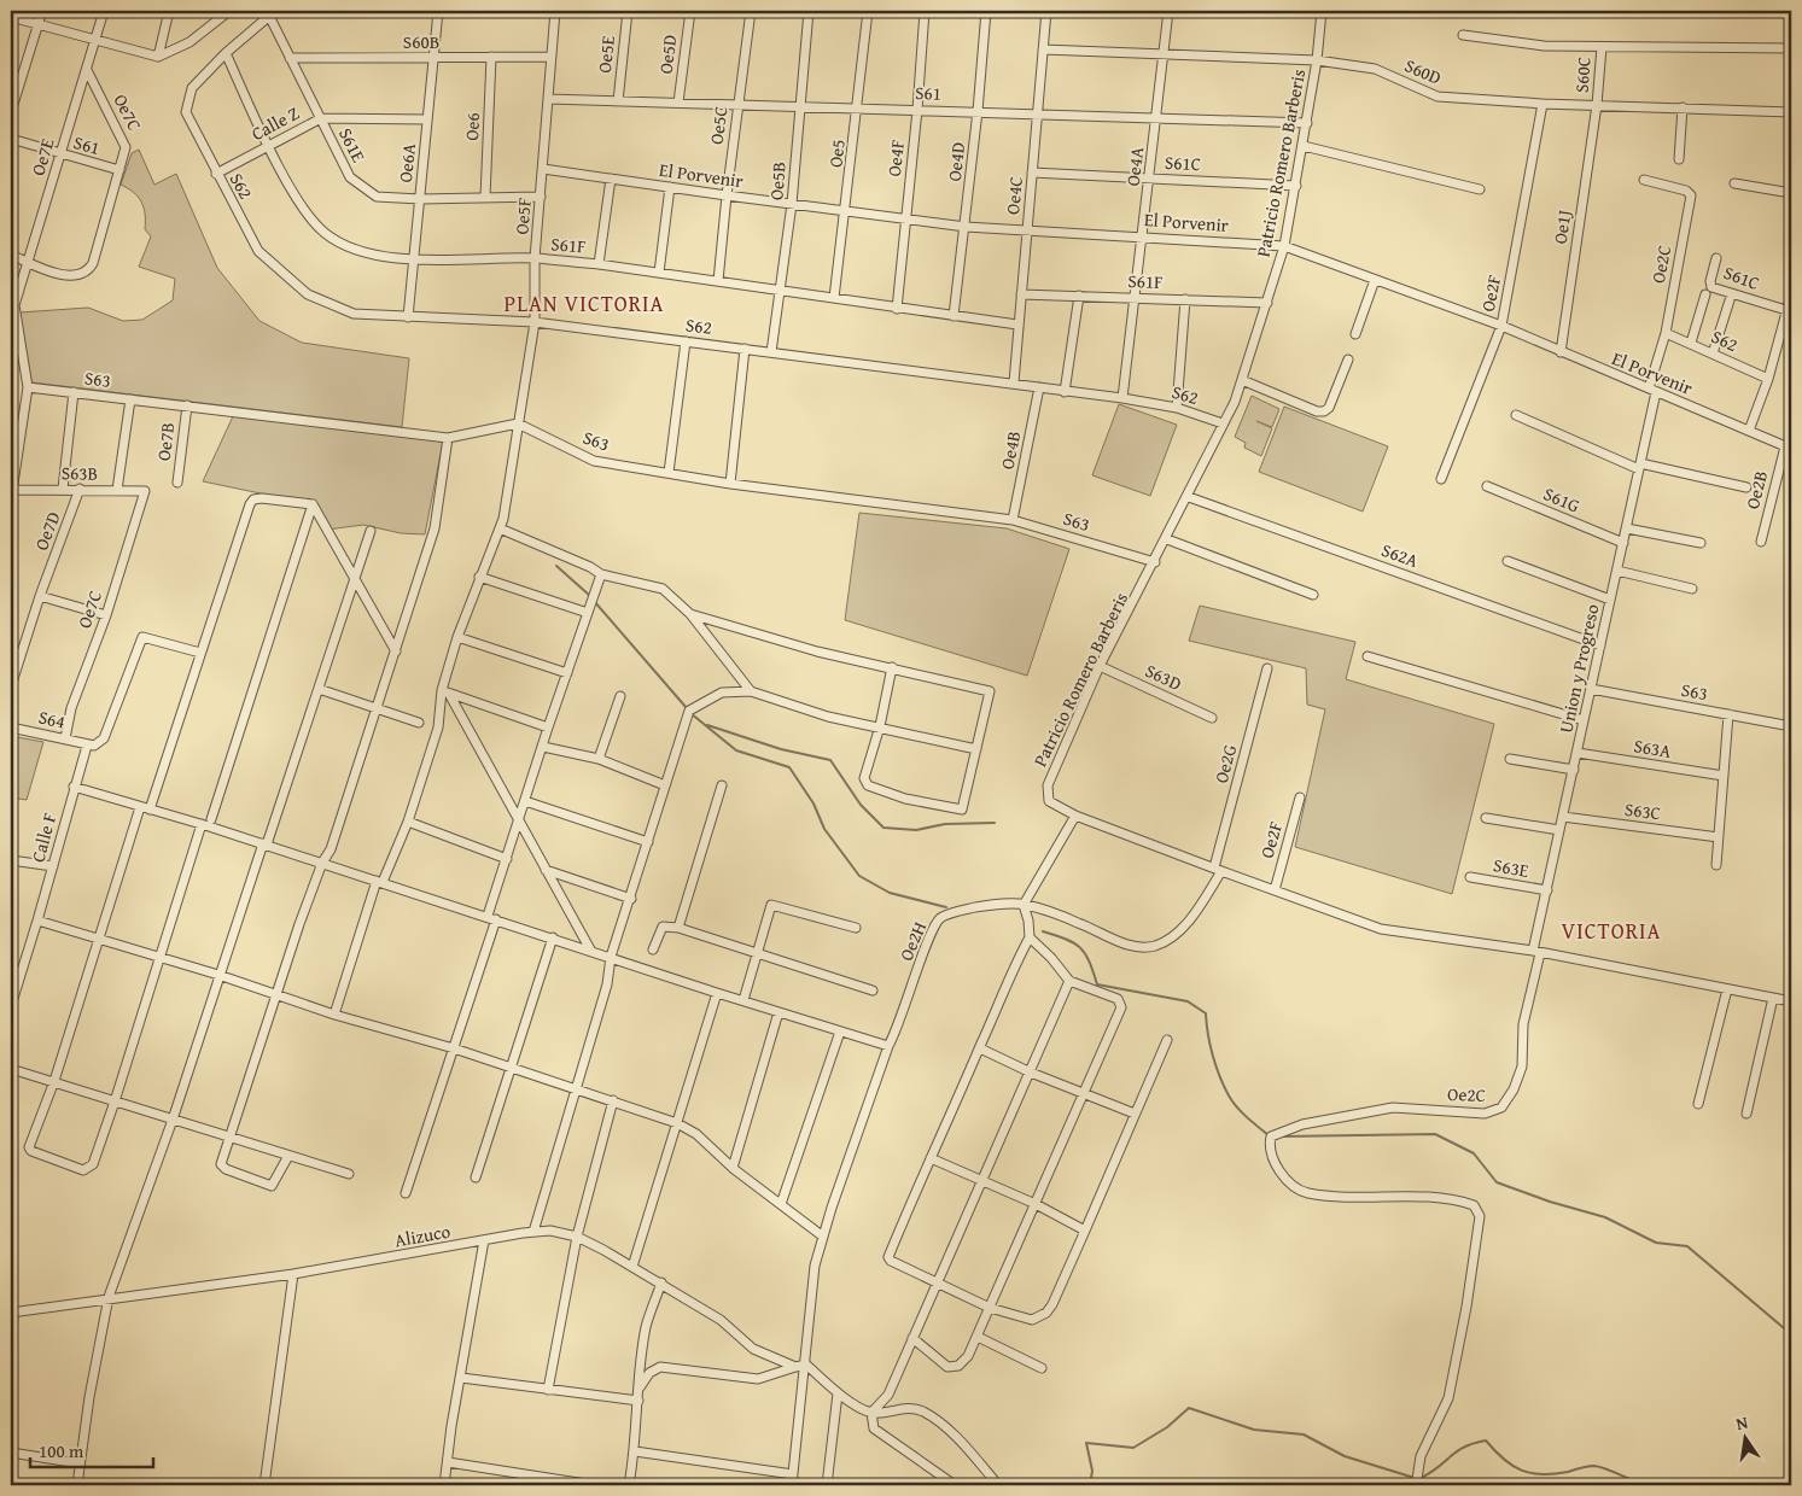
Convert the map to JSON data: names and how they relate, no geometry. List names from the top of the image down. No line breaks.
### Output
{"streets":{"street":["S60B","Oe5E","Oe5D","S60D","S60C","S61","Oe7C","Calle Z","Oe5C","Oe6","S61E","Oe5","Oe7E","Oe4F","Oe4D","Oe6A","S61C","Patricio Romero Barberis","Oe4A","El Porvenir","Oe5B","S62","Oe4C","Oe5F","Oe1J","S61F","Oe2C","Oe2F","S63","Oe7B","Oe4B","S63B","Oe2B","S61G","Oe7D","S62A","Union y Progreso","S63D","S64","S63A","Oe2G","S63C","Calle F","S63E","Oe2H","Alizuco"]},"crossings":[["S60B","Oe6"],["S60B","S61E"],["S60B","Oe6A"],["S60B","Oe5F"],["Oe5E","S61"],["Oe5D","S61"],["S60D","S60C"],["S60D","Patricio Romero Barberis"],["S60D","Oe4A"],["S60D","Oe4C"],["S60D","Oe1J"],["S60D","Oe2F"],["S60C","Oe1J"],["S61","Oe7C"],["S61","Oe5C"],["S61","Oe5"],["S61","Oe7E"],["S61","Oe4F"],["S61","Oe4D"],["S61","Patricio Romero Barberis"],["S61","Oe4A"],["S61","Oe5B"],["S61","Oe4C"],["S61","Oe5F"],["Oe7C","Oe7E"],["Oe7C","S63B"],["Oe7C","S64"],["Calle Z","S61E"],["Calle Z","Oe6A"],["Calle Z","S62"],["Calle Z","S61F"],["Oe5C","El Porvenir"],["Oe5C","S61F"],["Oe6","S61E"],["S61E","Oe6A"],["S61E","Oe5F"],["Oe5","El Porvenir"],["Oe5","S61F"],["Oe4F","El Porvenir"],["Oe4F","S61F"],["Oe4D","El Porvenir"],["Oe4D","S61F"],["Oe6A","S62"],["Oe6A","S61F"],["S61C","Patricio Romero Barberis"],["S61C","Oe4A"],["S61C","Oe4C"],["Patricio Romero Barberis","El Porvenir"],["Patricio Romero Barberis","S62"],["Patricio Romero Barberis","S61F"],["Patricio Romero Barberis","Oe2C"],["Patricio Romero Barberis","Oe2F"],["Patricio Romero Barberis","S63"],["Patricio Romero Barberis","S62A"],["Patricio Romero Barberis","Union y Progreso"],["Patricio Romero Barberis","S63D"],["Patricio Romero Barberis","Oe2G"],["Patricio Romero Barberis","Oe2H"],["Oe4A","El Porvenir"],["Oe4A","S62"],["Oe4A","S61F"],["El Porvenir","Oe5B"],["El Porvenir","Oe4C"],["El Porvenir","Oe5F"],["El Porvenir","Oe1J"],["El Porvenir","Oe2C"],["El Porvenir","Oe2F"],["El Porvenir","Oe2B"],["El Porvenir","Union y Progreso"],["Oe5B","S62"],["Oe5B","S61F"],["S62","Oe4C"],["S62","Oe5F"],["S62","S61F"],["S62","Oe2C"],["S62","Oe4B"],["Oe4C","S61F"],["Oe5F","S61F"],["Oe5F","S63"],["Oe2C","Union y Progreso"],["S63","Oe7B"],["S63","Oe4B"],["S63","Oe7D"],["S63","Union y Progreso"],["S63B","Oe7D"],["S61G","Union y Progreso"],["S62A","Union y Progreso"],["Union y Progreso","S63A"],["Union y Progreso","S63C"],["Union y Progreso","S63E"],["S64","Calle F"],["Oe2G","Oe2H"],["Oe2H","Alizuco"]],"districts":["PLAN VICTORIA","VICTORIA"],"scale_bar":"100 m","north":"top"}
